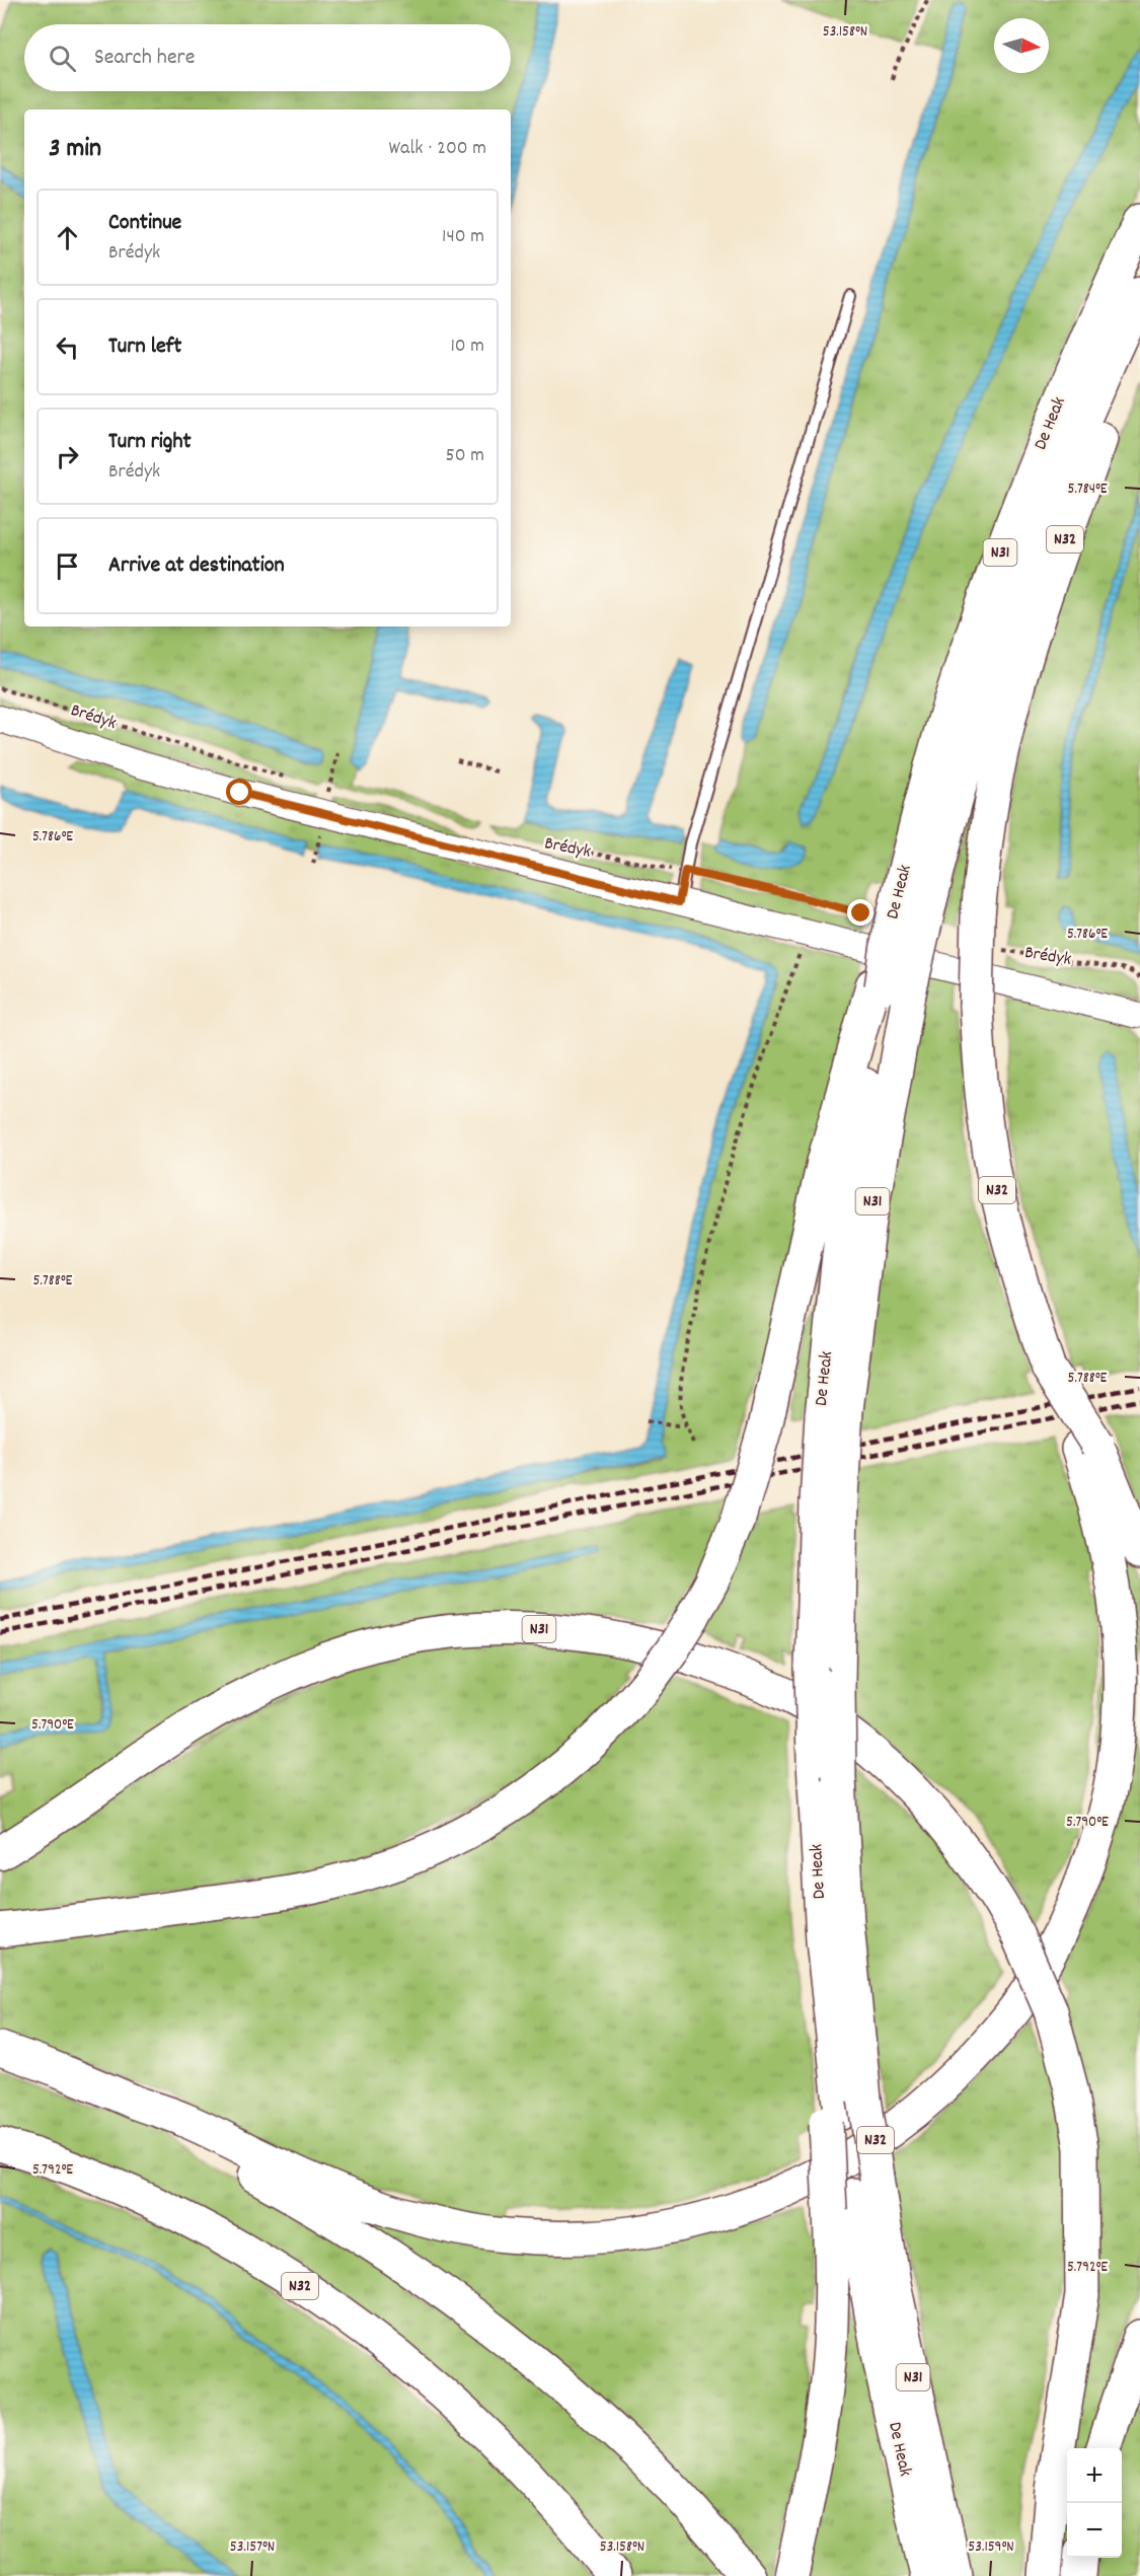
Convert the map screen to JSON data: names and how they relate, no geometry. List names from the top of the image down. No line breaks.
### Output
{"streets":{"highway":["De Heak","N32","N31"],"street":["Brédyk"]},"crossings":[["De Heak","N31"],["De Heak","Brédyk"],["N31","Brédyk"]],"north":"right","page":{"search":"Search here","heading":["3 min","Walk · 200 m"],"list":[["Continue","Brédyk","140 m"],["Turn left","10 m"],["Turn right","Brédyk","50 m"],"Arrive at destination"],"map_buttons":["+","−"]},"coordinates":["53.158°N","5.784°E","5.786°E","5.788°E","5.790°E","5.792°E","53.157°N","53.159°N"]}
